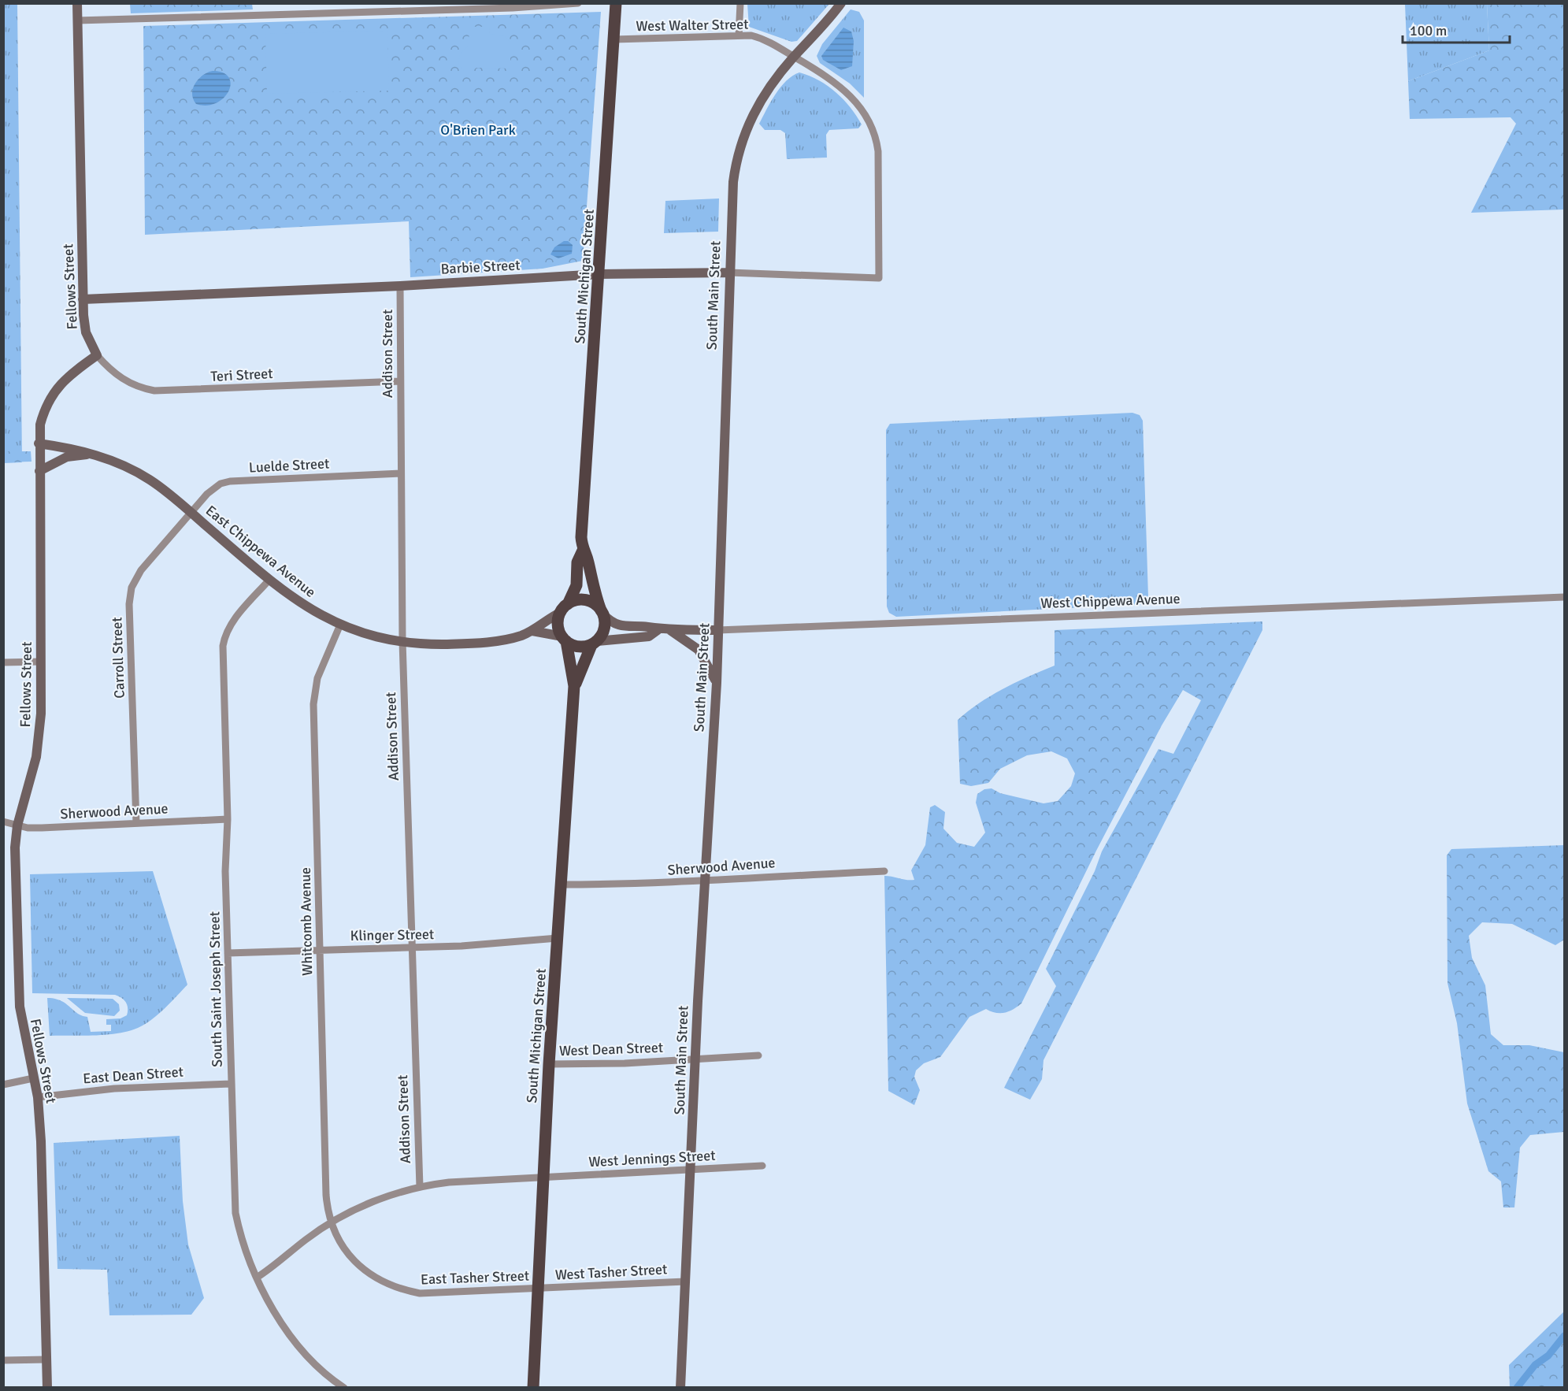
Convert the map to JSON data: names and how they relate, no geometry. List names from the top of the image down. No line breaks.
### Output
{"streets":{"main road":["South Michigan Street"],"street":["West Walter Street","Barbie Street","Fellows Street","South Main Street","Addison Street","Teri Street","Luelde Street","East Chippewa Avenue","West Chippewa Avenue","Carroll Street","Sherwood Avenue","Whitcomb Avenue","Klinger Street","South Saint Joseph Street","West Dean Street","East Dean Street","West Jennings Street","West Tasher Street","East Tasher Street"]},"crossings":[["West Walter Street","Barbie Street"],["West Walter Street","South Michigan Street"],["West Walter Street","South Main Street"],["Barbie Street","South Michigan Street"],["Barbie Street","Fellows Street"],["Barbie Street","South Main Street"],["Barbie Street","Addison Street"],["South Michigan Street","East Chippewa Avenue"],["South Michigan Street","West Chippewa Avenue"],["South Michigan Street","Sherwood Avenue"],["South Michigan Street","Klinger Street"],["South Michigan Street","West Dean Street"],["South Michigan Street","West Jennings Street"],["South Michigan Street","West Tasher Street"],["South Michigan Street","East Tasher Street"],["Fellows Street","Teri Street"],["Fellows Street","East Chippewa Avenue"],["Fellows Street","Sherwood Avenue"],["Fellows Street","East Dean Street"],["South Main Street","West Chippewa Avenue"],["South Main Street","Sherwood Avenue"],["South Main Street","West Dean Street"],["South Main Street","West Jennings Street"],["South Main Street","West Tasher Street"],["Addison Street","Teri Street"],["Addison Street","Luelde Street"],["Addison Street","East Chippewa Avenue"],["Addison Street","Klinger Street"],["Addison Street","West Jennings Street"],["Luelde Street","East Chippewa Avenue"],["Luelde Street","Carroll Street"],["East Chippewa Avenue","West Chippewa Avenue"],["East Chippewa Avenue","Carroll Street"],["East Chippewa Avenue","Whitcomb Avenue"],["East Chippewa Avenue","South Saint Joseph Street"],["Carroll Street","Sherwood Avenue"],["Sherwood Avenue","South Saint Joseph Street"],["Whitcomb Avenue","Klinger Street"],["Whitcomb Avenue","West Jennings Street"],["Whitcomb Avenue","East Tasher Street"],["Klinger Street","South Saint Joseph Street"],["South Saint Joseph Street","East Dean Street"],["South Saint Joseph Street","West Jennings Street"],["West Jennings Street","East Tasher Street"],["West Tasher Street","East Tasher Street"]],"parks":["O'Brien Park"],"scale_bar":"100 m"}
